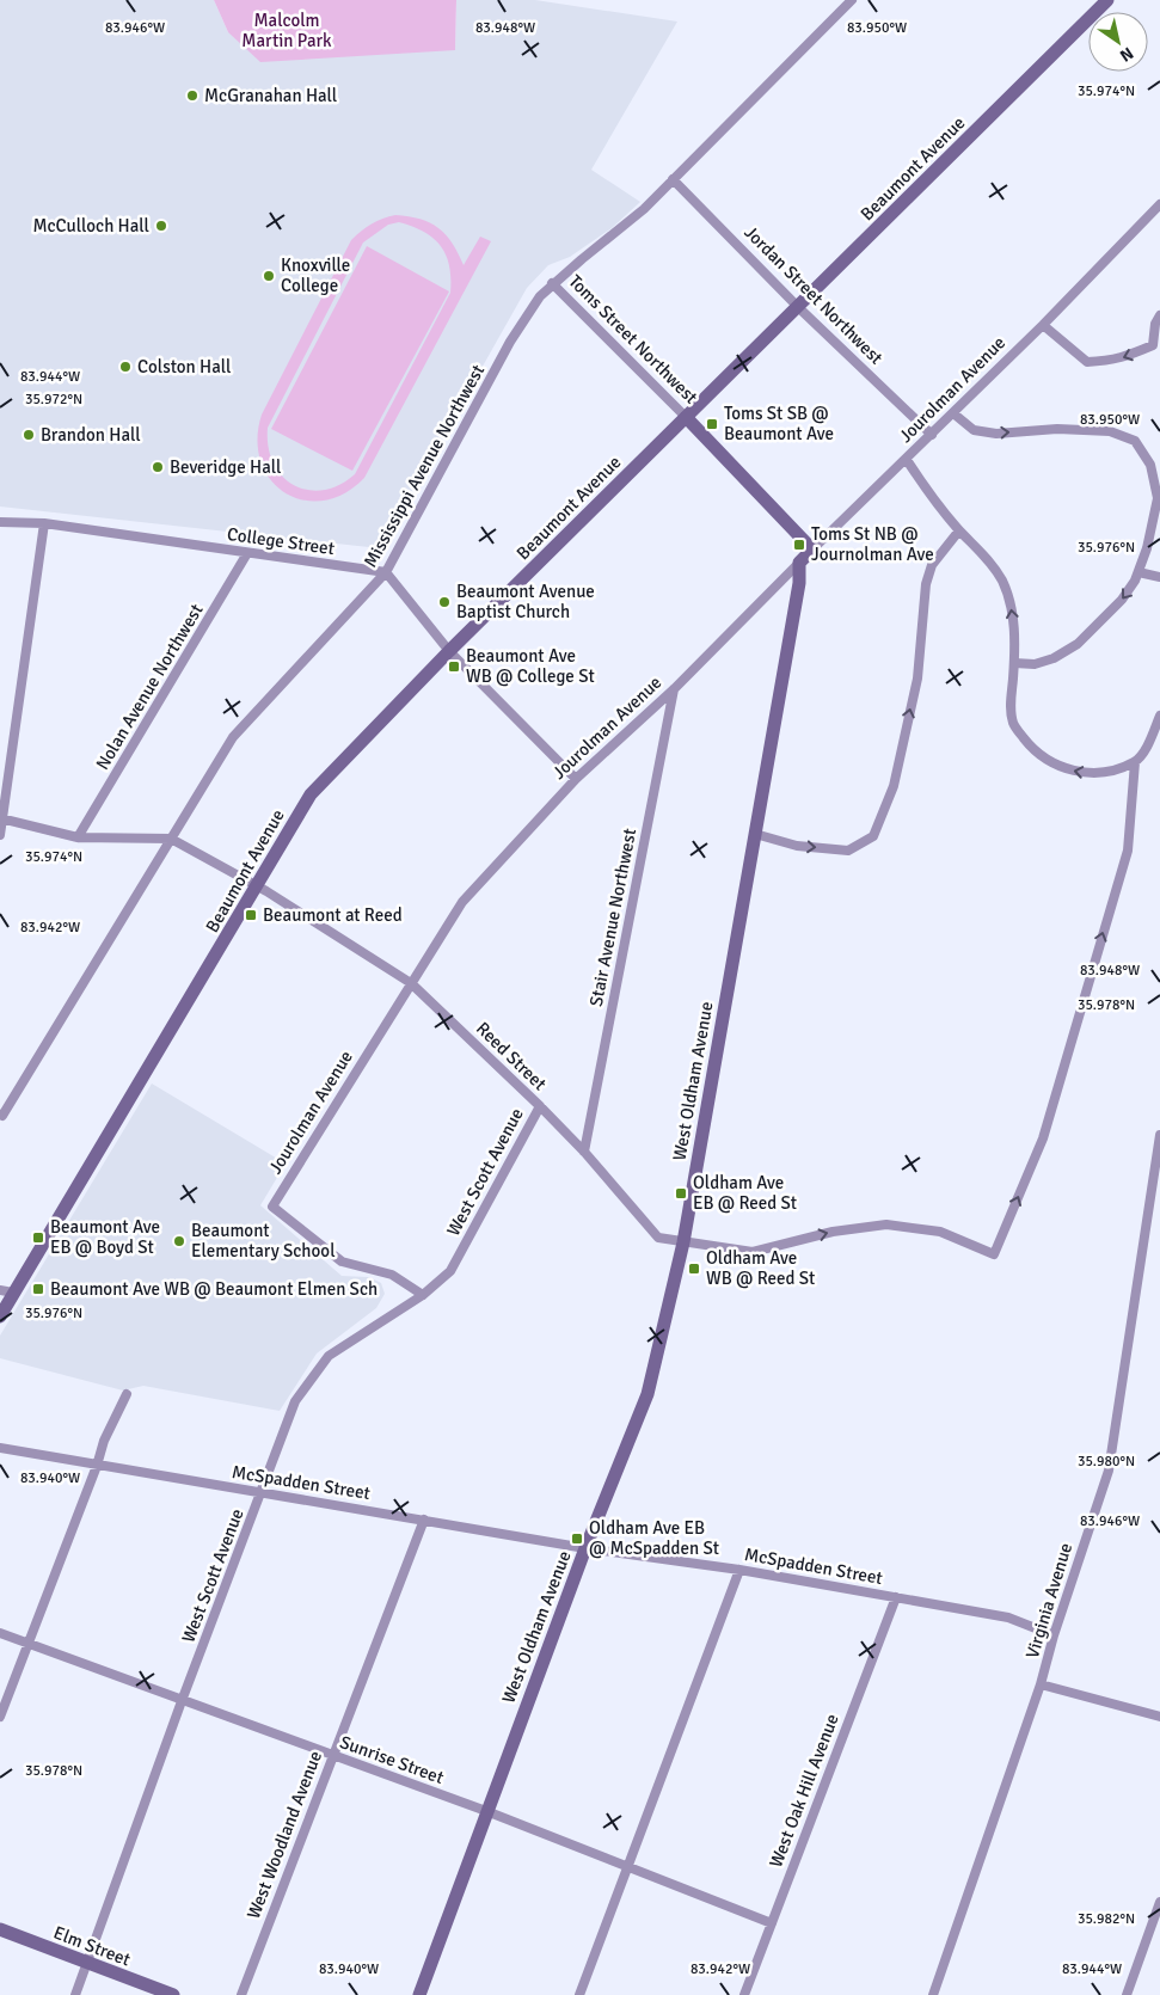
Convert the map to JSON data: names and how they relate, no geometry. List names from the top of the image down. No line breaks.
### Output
{"streets":{"street":["Beaumont Avenue","Jordan Street Northwest","Toms Street Northwest","Jourolman Avenue","Mississippi Avenue Northwest","College Street","Nolan Avenue Northwest","Stair Avenue Northwest","Reed Street","West Oldham Avenue","West Scott Avenue","McSpadden Street","Virginia Avenue","Sunrise Street","West Oak Hill Avenue","West Woodland Avenue","Elm Street"]},"crossings":[["Beaumont Avenue","Jordan Street Northwest"],["Beaumont Avenue","Toms Street Northwest"],["Beaumont Avenue","Reed Street"],["Jordan Street Northwest","Jourolman Avenue"],["Jordan Street Northwest","Mississippi Avenue Northwest"],["Toms Street Northwest","Jourolman Avenue"],["Toms Street Northwest","Mississippi Avenue Northwest"],["Jourolman Avenue","Stair Avenue Northwest"],["Jourolman Avenue","Reed Street"],["Jourolman Avenue","West Oldham Avenue"],["Jourolman Avenue","West Scott Avenue"],["Mississippi Avenue Northwest","College Street"],["Mississippi Avenue Northwest","Reed Street"],["College Street","Nolan Avenue Northwest"],["Nolan Avenue Northwest","Reed Street"],["Stair Avenue Northwest","Reed Street"],["Reed Street","West Oldham Avenue"],["Reed Street","West Scott Avenue"],["West Oldham Avenue","McSpadden Street"],["West Oldham Avenue","Sunrise Street"],["West Scott Avenue","McSpadden Street"],["West Scott Avenue","Sunrise Street"],["West Scott Avenue","Elm Street"],["McSpadden Street","Virginia Avenue"],["McSpadden Street","West Oak Hill Avenue"],["McSpadden Street","West Woodland Avenue"],["Sunrise Street","West Oak Hill Avenue"],["Sunrise Street","West Woodland Avenue"]],"parks":["Malcolm Martin Park"],"places":{"other":["McGranahan Hall","McCulloch Hall","Knoxville College","Colston Hall","Brandon Hall","Beveridge Hall","Beaumont Avenue Baptist Church","Beaumont Elementary School"],"transit":["Toms St SB @ Beaumont Ave","Toms St NB @ Journolman Ave","Beaumont Ave WB @ College St","Beaumont at Reed","Oldham Ave EB @ Reed St","Beaumont Ave EB @ Boyd St","Oldham Ave WB @ Reed St","Beaumont Ave WB @ Beaumont Elmen Sch","Oldham Ave EB @ McSpadden St"]},"north":"bottom right","coordinates":["83.948°W","83.950°W","83.946°W","35.974°N","83.944°W","35.972°N","35.976°N","83.942°W","35.978°N","35.980°N","83.940°W","35.982°N"]}
